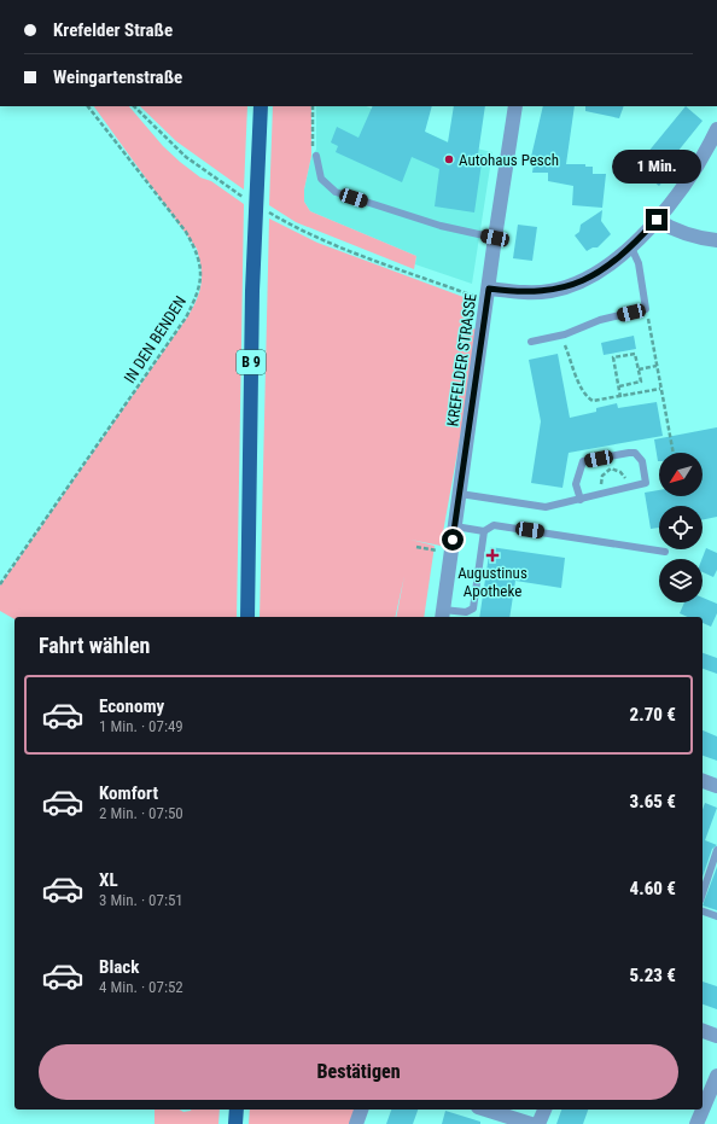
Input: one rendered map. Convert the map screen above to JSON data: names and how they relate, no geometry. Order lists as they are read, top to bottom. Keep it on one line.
{"streets":{"main road":["B 9"],"street":["KREFELDER STRASSE"],"path":["IN DEN BENDEN"]},"places":{"other":["Autohaus Pesch"],"health":["Augustinus Apotheke"]},"north":"bottom left","page":{"banner":["Krefelder Straße","Weingartenstraße"],"bubble":"1 Min.","heading":"Fahrt wählen","list":[{"name":"Economy","note":"1 Min. · 07:49","value":"2.70 €"},{"name":"Komfort","note":"2 Min. · 07:50","value":"3.65 €"},{"name":"XL","note":"3 Min. · 07:51","value":"4.60 €"},{"name":"Black","note":"4 Min. · 07:52","value":"5.23 €"}],"buttons":"Bestätigen"}}
